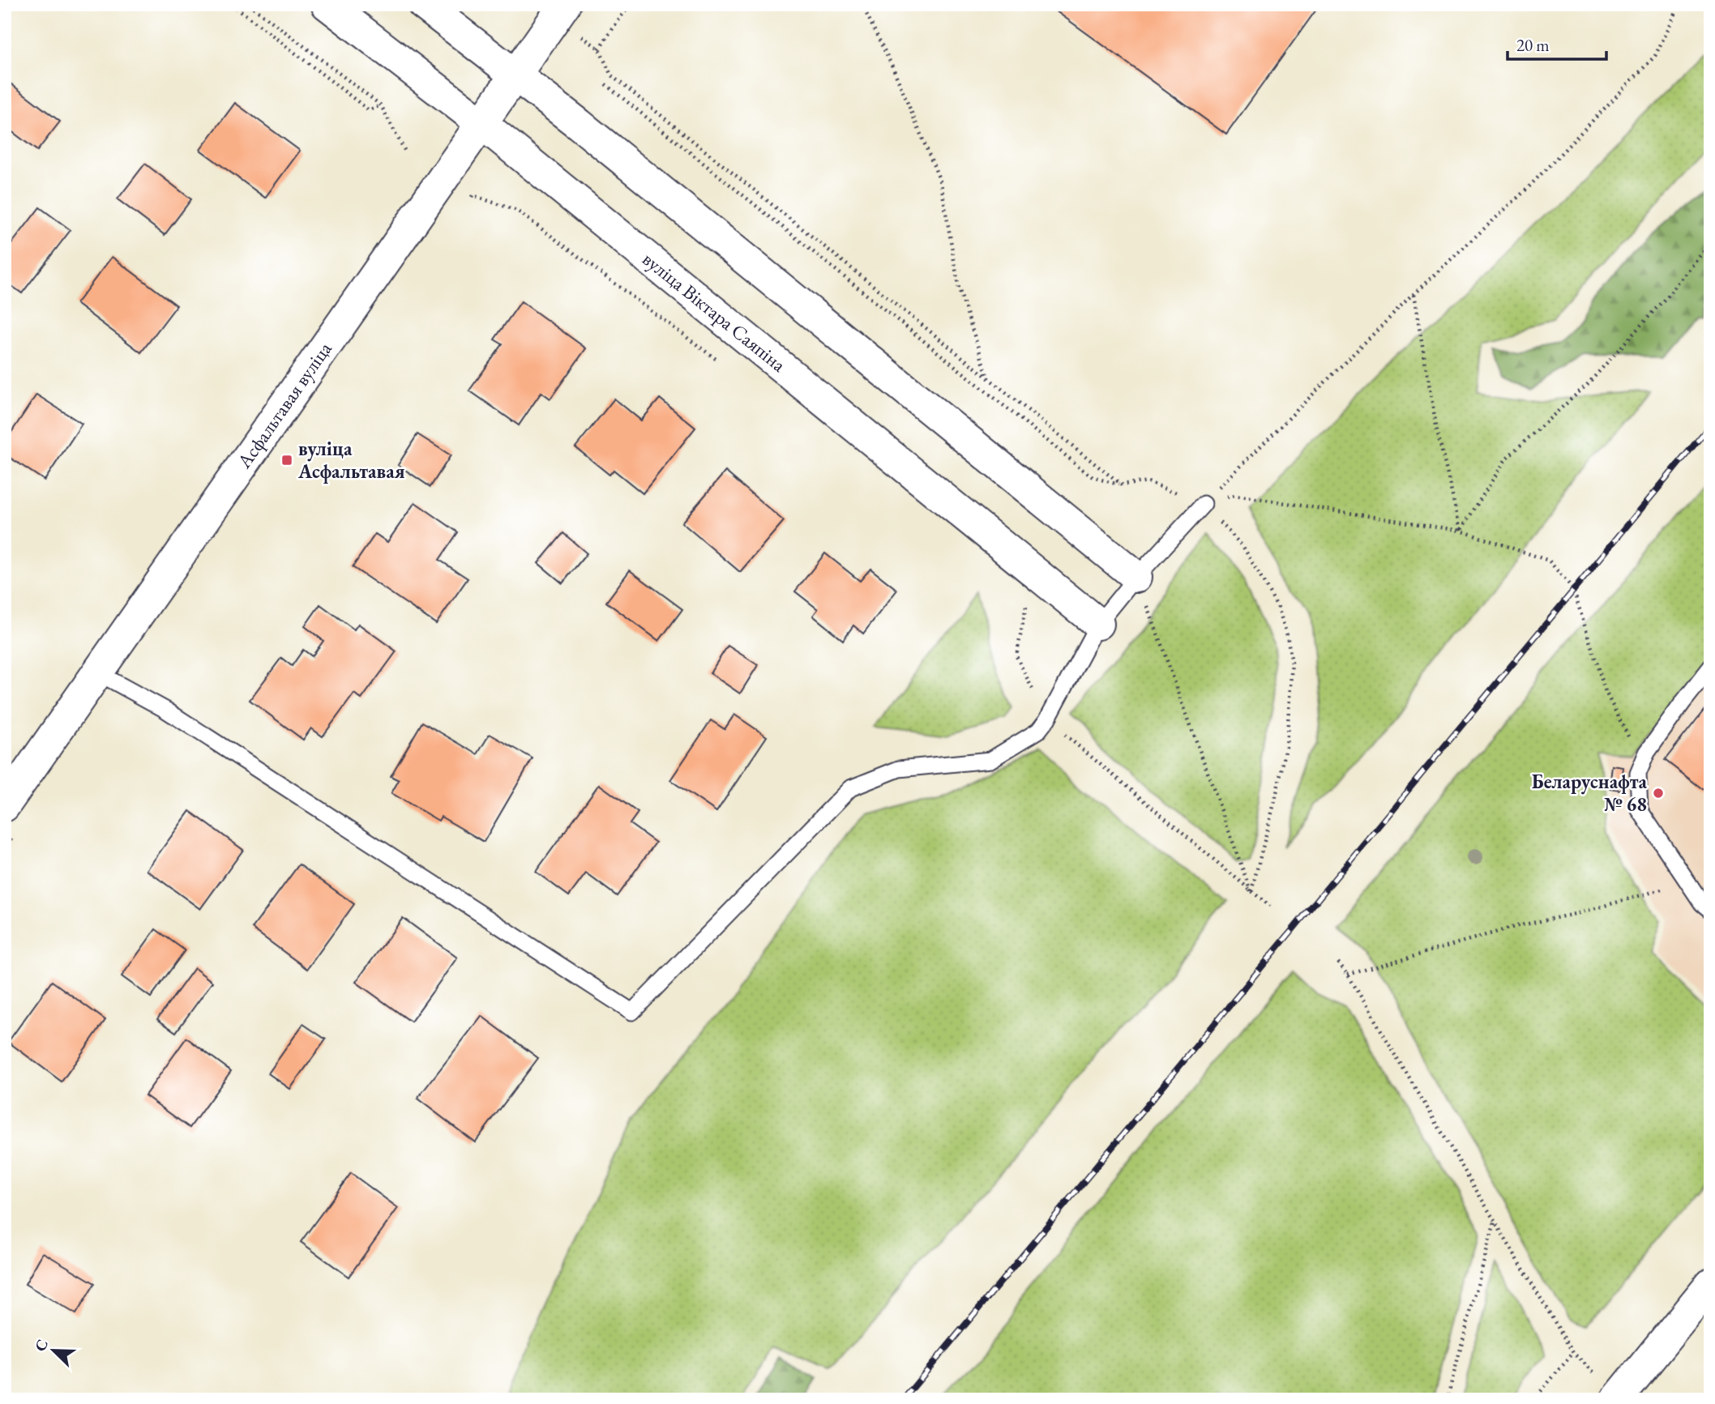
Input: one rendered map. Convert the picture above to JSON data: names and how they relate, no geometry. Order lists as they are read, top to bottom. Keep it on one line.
{"streets":{"street":["вуліца Віктара Саяпіна","Асфальтавая вуліца"]},"crossings":[["вуліца Віктара Саяпіна","Асфальтавая вуліца"]],"places":{"transit":["вуліца Асфальтавая"],"other":["Беларуснафта № 68"]},"scale_bar":"20 m","north":"top left"}
